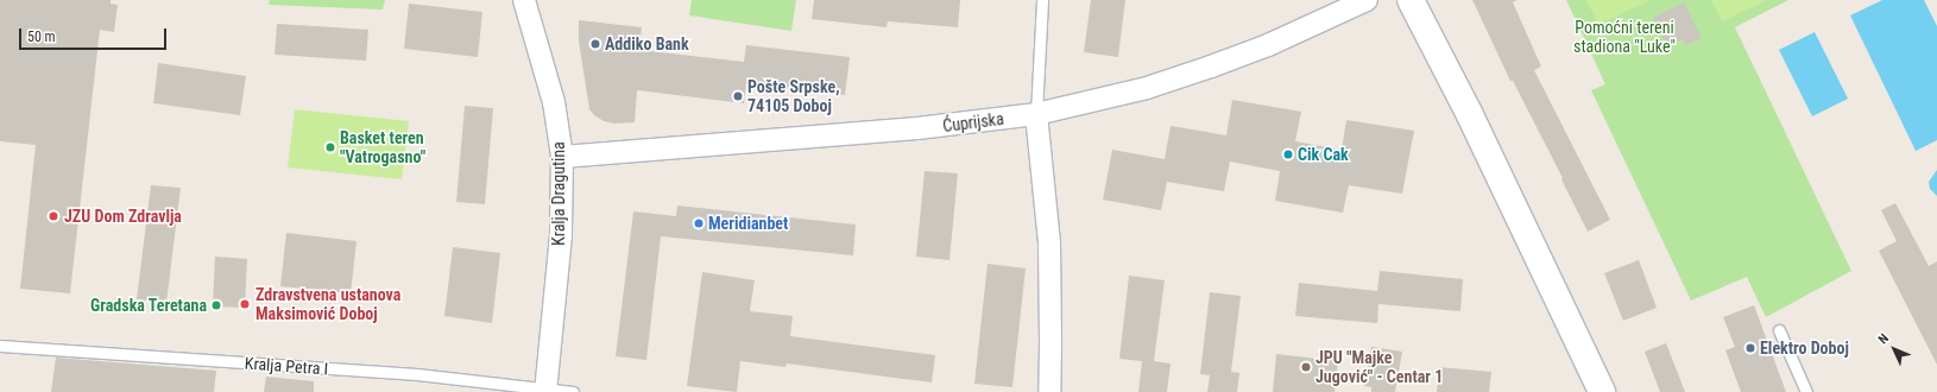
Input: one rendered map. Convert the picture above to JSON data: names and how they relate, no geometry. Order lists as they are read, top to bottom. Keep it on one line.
{"streets":{"street":["Ćuprijska","Kralja Dragutina"],"lane":["Kralja Petra I"]},"crossings":[["Ćuprijska","Kralja Dragutina"],["Kralja Dragutina","Kralja Petra I"]],"parks":["Pomoćni tereni stadiona \"Luke\""],"places":["Addiko Bank","Pošte Srpske, 74105 Doboj","Basket teren \"Vatrogasno\"","Cik Cak","JZU Dom Zdravlja","Meridianbet","Zdravstvena ustanova Maksimović Doboj","Gradska Teretana","Elektro Doboj","JPU \"Majke Jugović\" - Centar 1"],"scale_bar":"50 m","north":"top left"}
